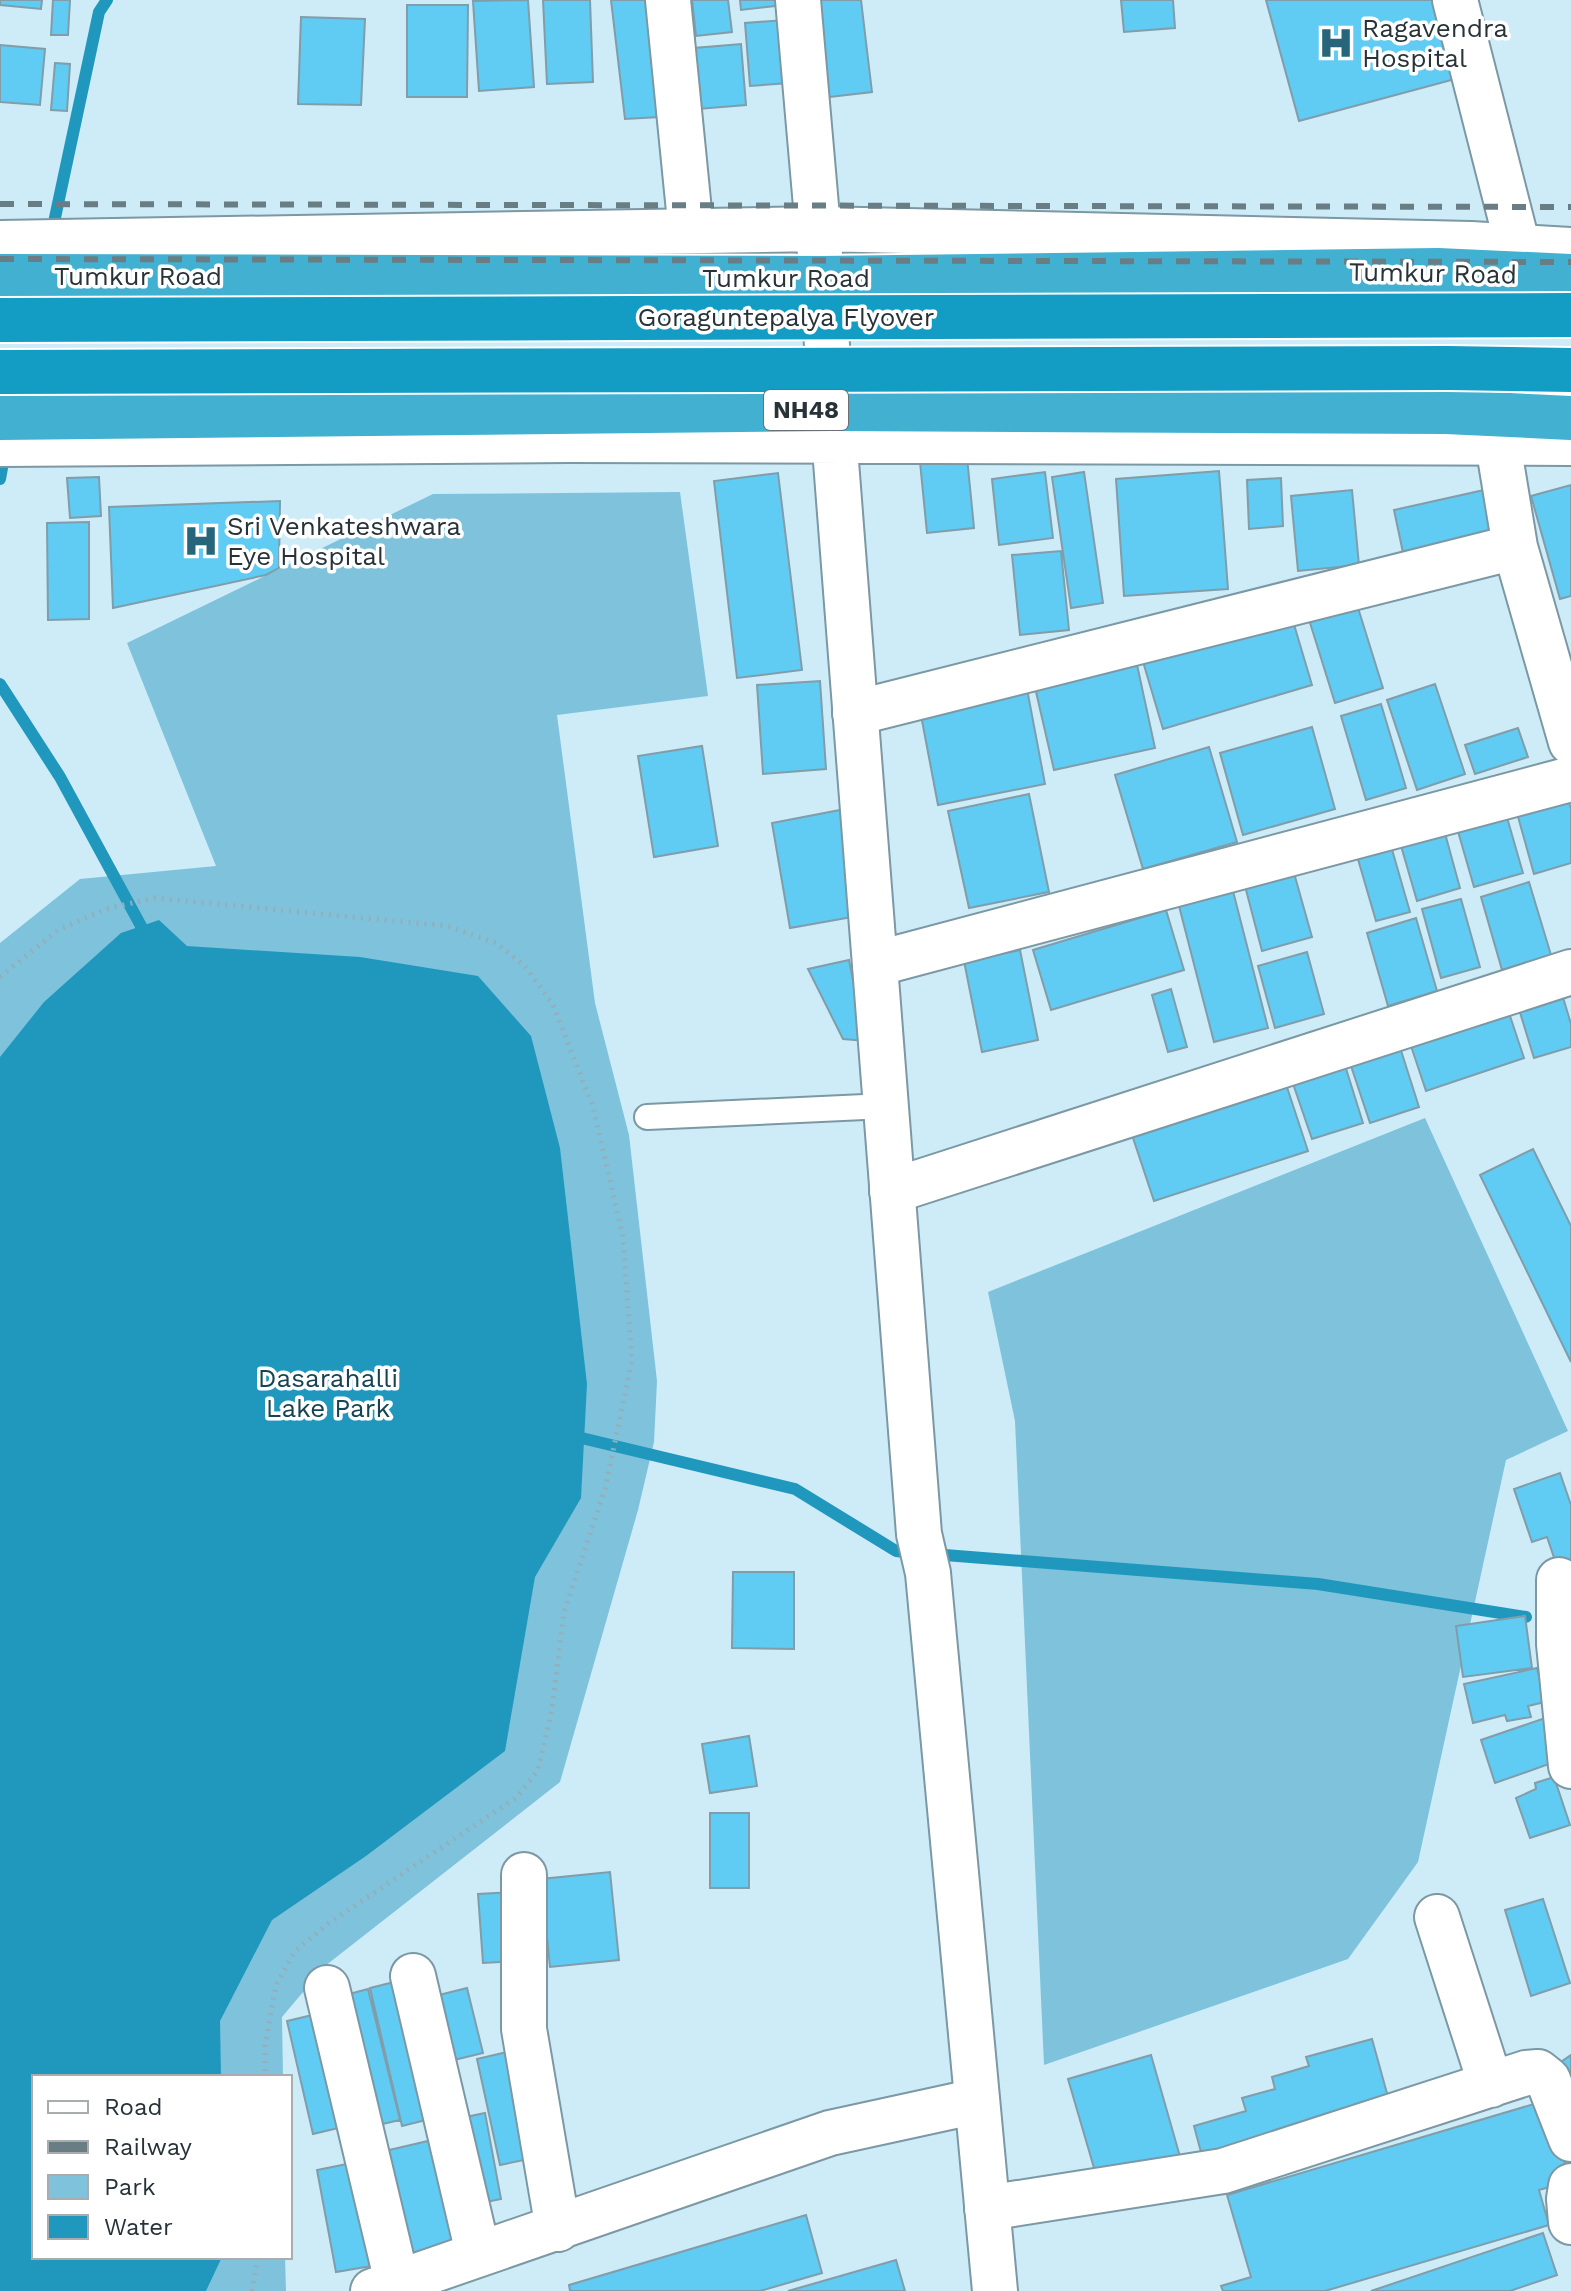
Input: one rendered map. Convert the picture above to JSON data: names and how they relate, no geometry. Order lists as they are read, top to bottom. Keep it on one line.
{"streets":{"highway":["Tumkur Road","Goraguntepalya Flyover","NH48"]},"parks":["Dasarahalli Lake Park"],"places":{"hospital":["Ragavendra Hospital","Sri Venkateshwara Eye Hospital"]},"legend":["Road","Railway","Park","Water"]}
